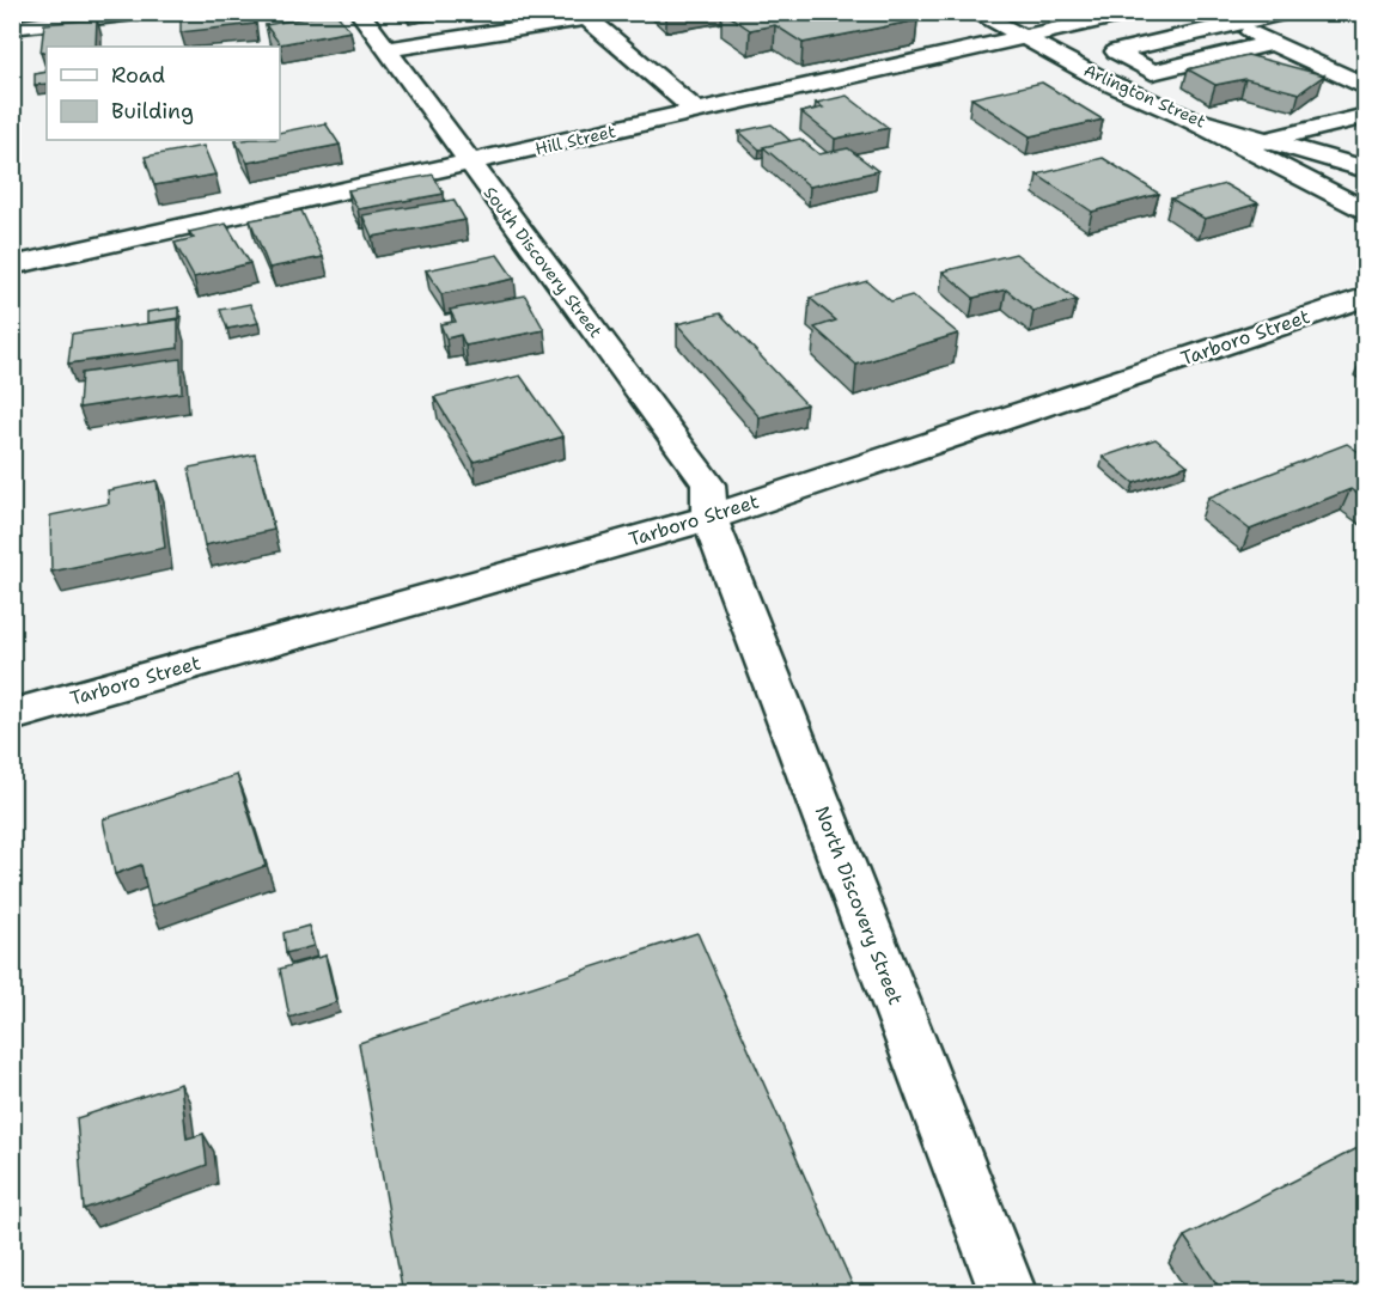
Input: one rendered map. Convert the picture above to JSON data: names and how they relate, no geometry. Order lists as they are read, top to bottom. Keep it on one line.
{"streets":{"street":["Arlington Street","Hill Street","South Discovery Street","Tarboro Street","North Discovery Street"]},"crossings":[["Arlington Street","Hill Street"],["Hill Street","South Discovery Street"],["South Discovery Street","Tarboro Street"],["South Discovery Street","North Discovery Street"],["Tarboro Street","North Discovery Street"]],"legend":["Road","Building"]}
